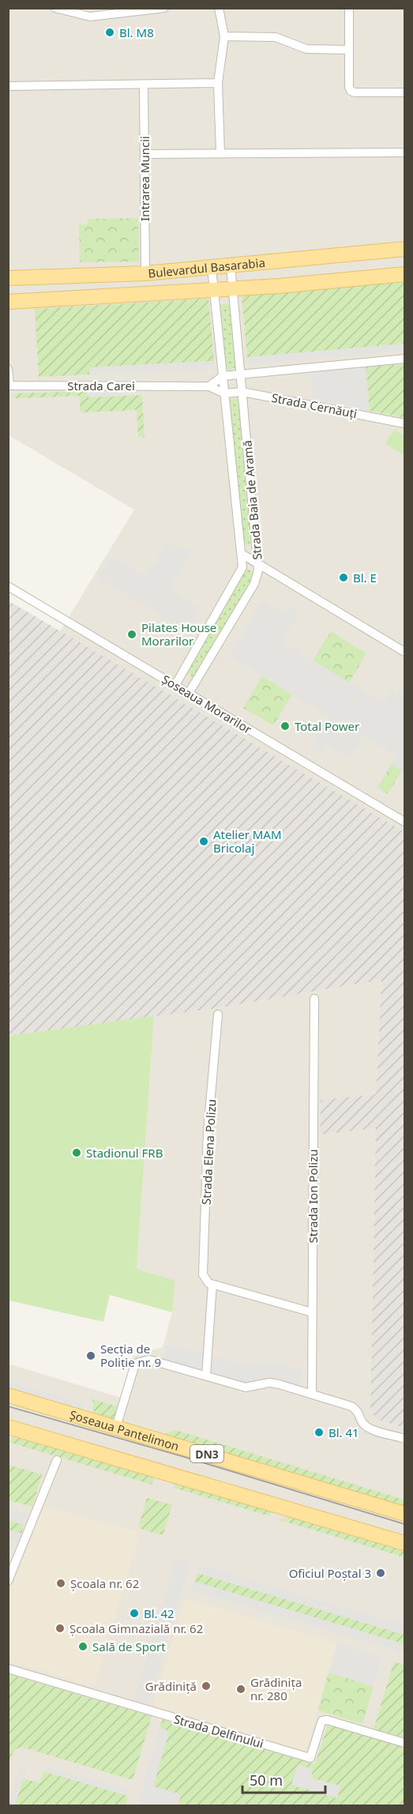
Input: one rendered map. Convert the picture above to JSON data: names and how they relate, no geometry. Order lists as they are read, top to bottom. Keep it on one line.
{"streets":{"main road":["Bulevardul Basarabia","Șoseaua Pantelimon","DN3"],"street":["Intrarea Muncii","Strada Carei","Strada Cernăuți","Strada Baia de Aramă","Șoseaua Morarilor","Strada Elena Polizu","Strada Ion Polizu","Strada Delfinului"]},"crossings":[["Intrarea Muncii","Bulevardul Basarabia"],["Bulevardul Basarabia","Strada Baia de Aramă"],["Strada Carei","Strada Cernăuți"],["Strada Carei","Strada Baia de Aramă"],["Strada Cernăuți","Strada Baia de Aramă"],["Strada Baia de Aramă","Șoseaua Morarilor"]],"places":["Bl. M8","Bl. E","Pilates House Morarilor","Total Power","Atelier MAM Bricolaj","Stadionul FRB","Secția de Poliție nr. 9","Bl. 41","Oficiul Poștal 3","Școala nr. 62","Bl. 42","Școala Gimnazială nr. 62","Sală de Sport","Grădiniță","Grădinița nr. 280"],"scale_bar":"50 m"}
